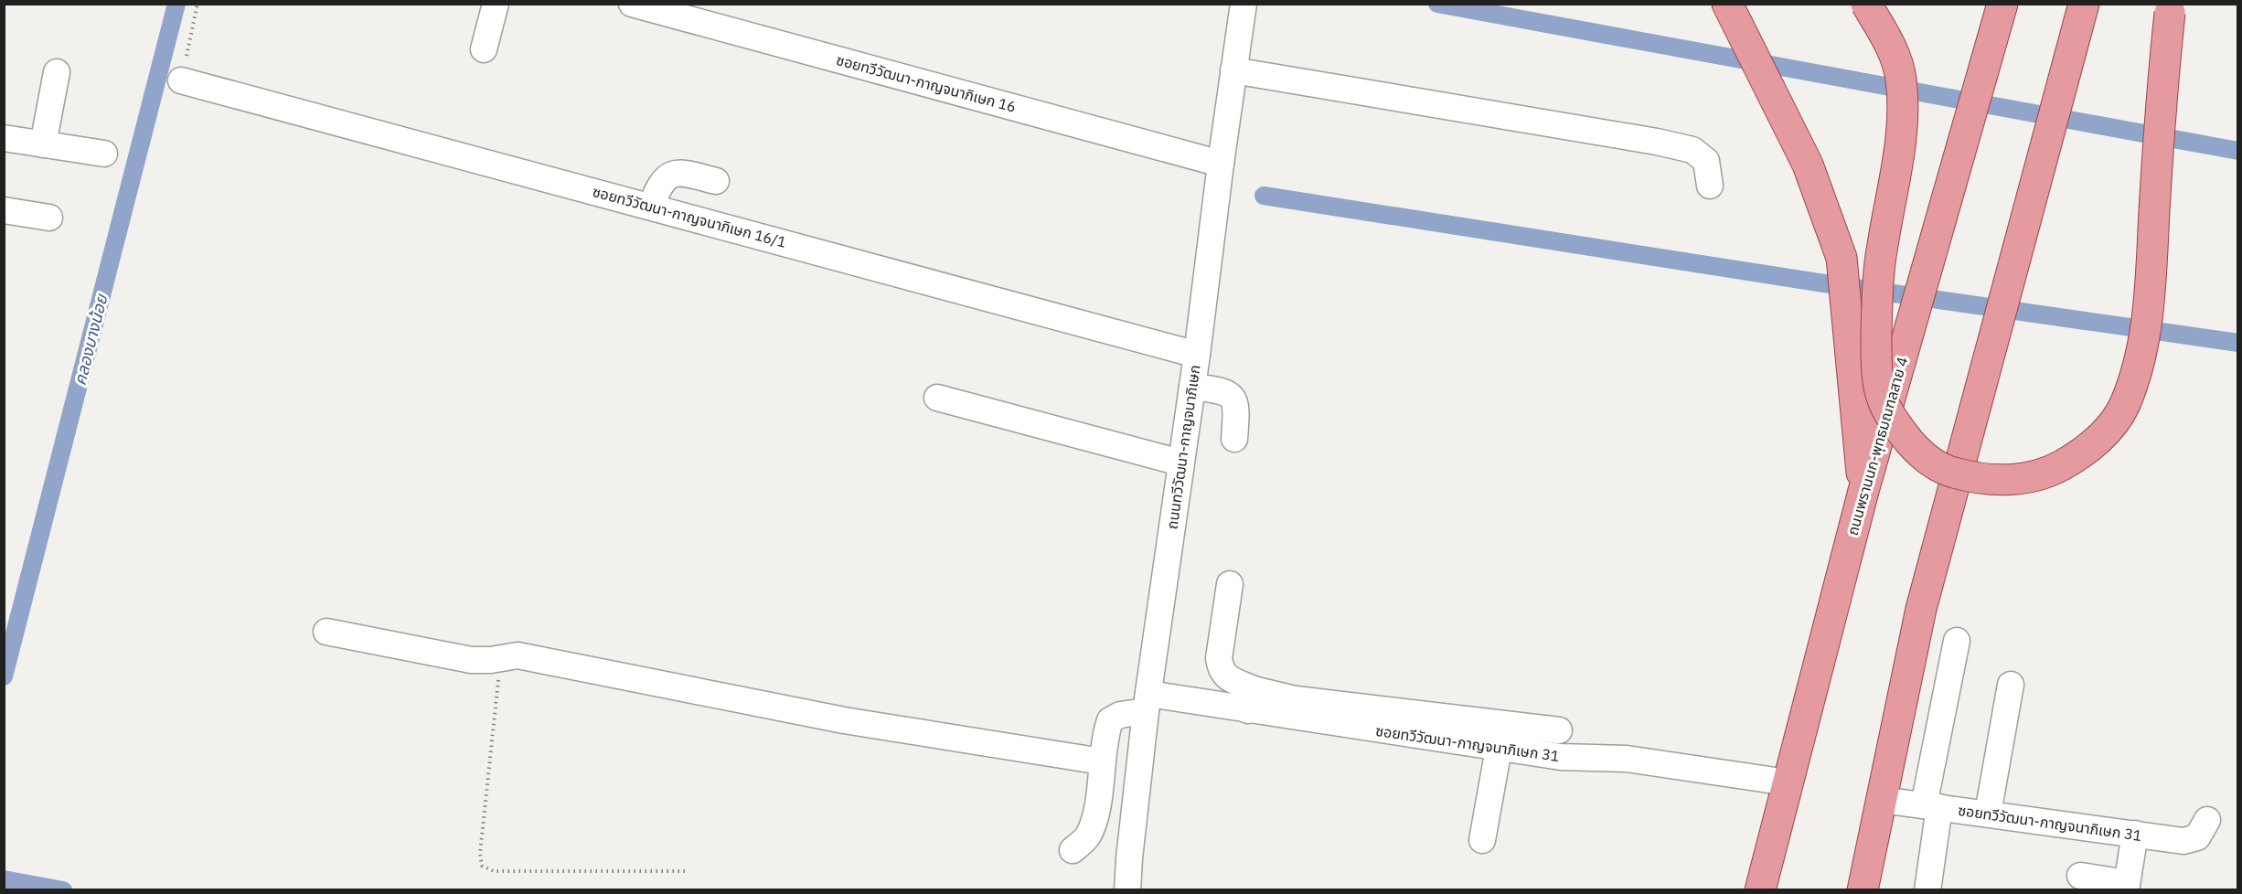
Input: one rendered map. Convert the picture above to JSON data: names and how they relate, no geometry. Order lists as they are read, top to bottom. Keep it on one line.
{"streets":{"main road":["ถนนพรานนก-พุทธมณฑลสาย 4"],"street":["ซอยทวีวัฒนา-กาญจนาภิเษก 16","ซอยทวีวัฒนา-กาญจนาภิเษก 16/1","ถนนทวีวัฒนา-กาญจนาภิเษก","ซอยทวีวัฒนา-กาญจนาภิเษก 31"]},"crossings":[["ซอยทวีวัฒนา-กาญจนาภิเษก 16","ถนนทวีวัฒนา-กาญจนาภิเษก"],["ซอยทวีวัฒนา-กาญจนาภิเษก 16/1","ถนนทวีวัฒนา-กาญจนาภิเษก"],["ถนนพรานนก-พุทธมณฑลสาย 4","ซอยทวีวัฒนา-กาญจนาภิเษก 31"],["ถนนทวีวัฒนา-กาญจนาภิเษก","ซอยทวีวัฒนา-กาญจนาภิเษก 31"]],"water":["คลองบางน้อย"]}
